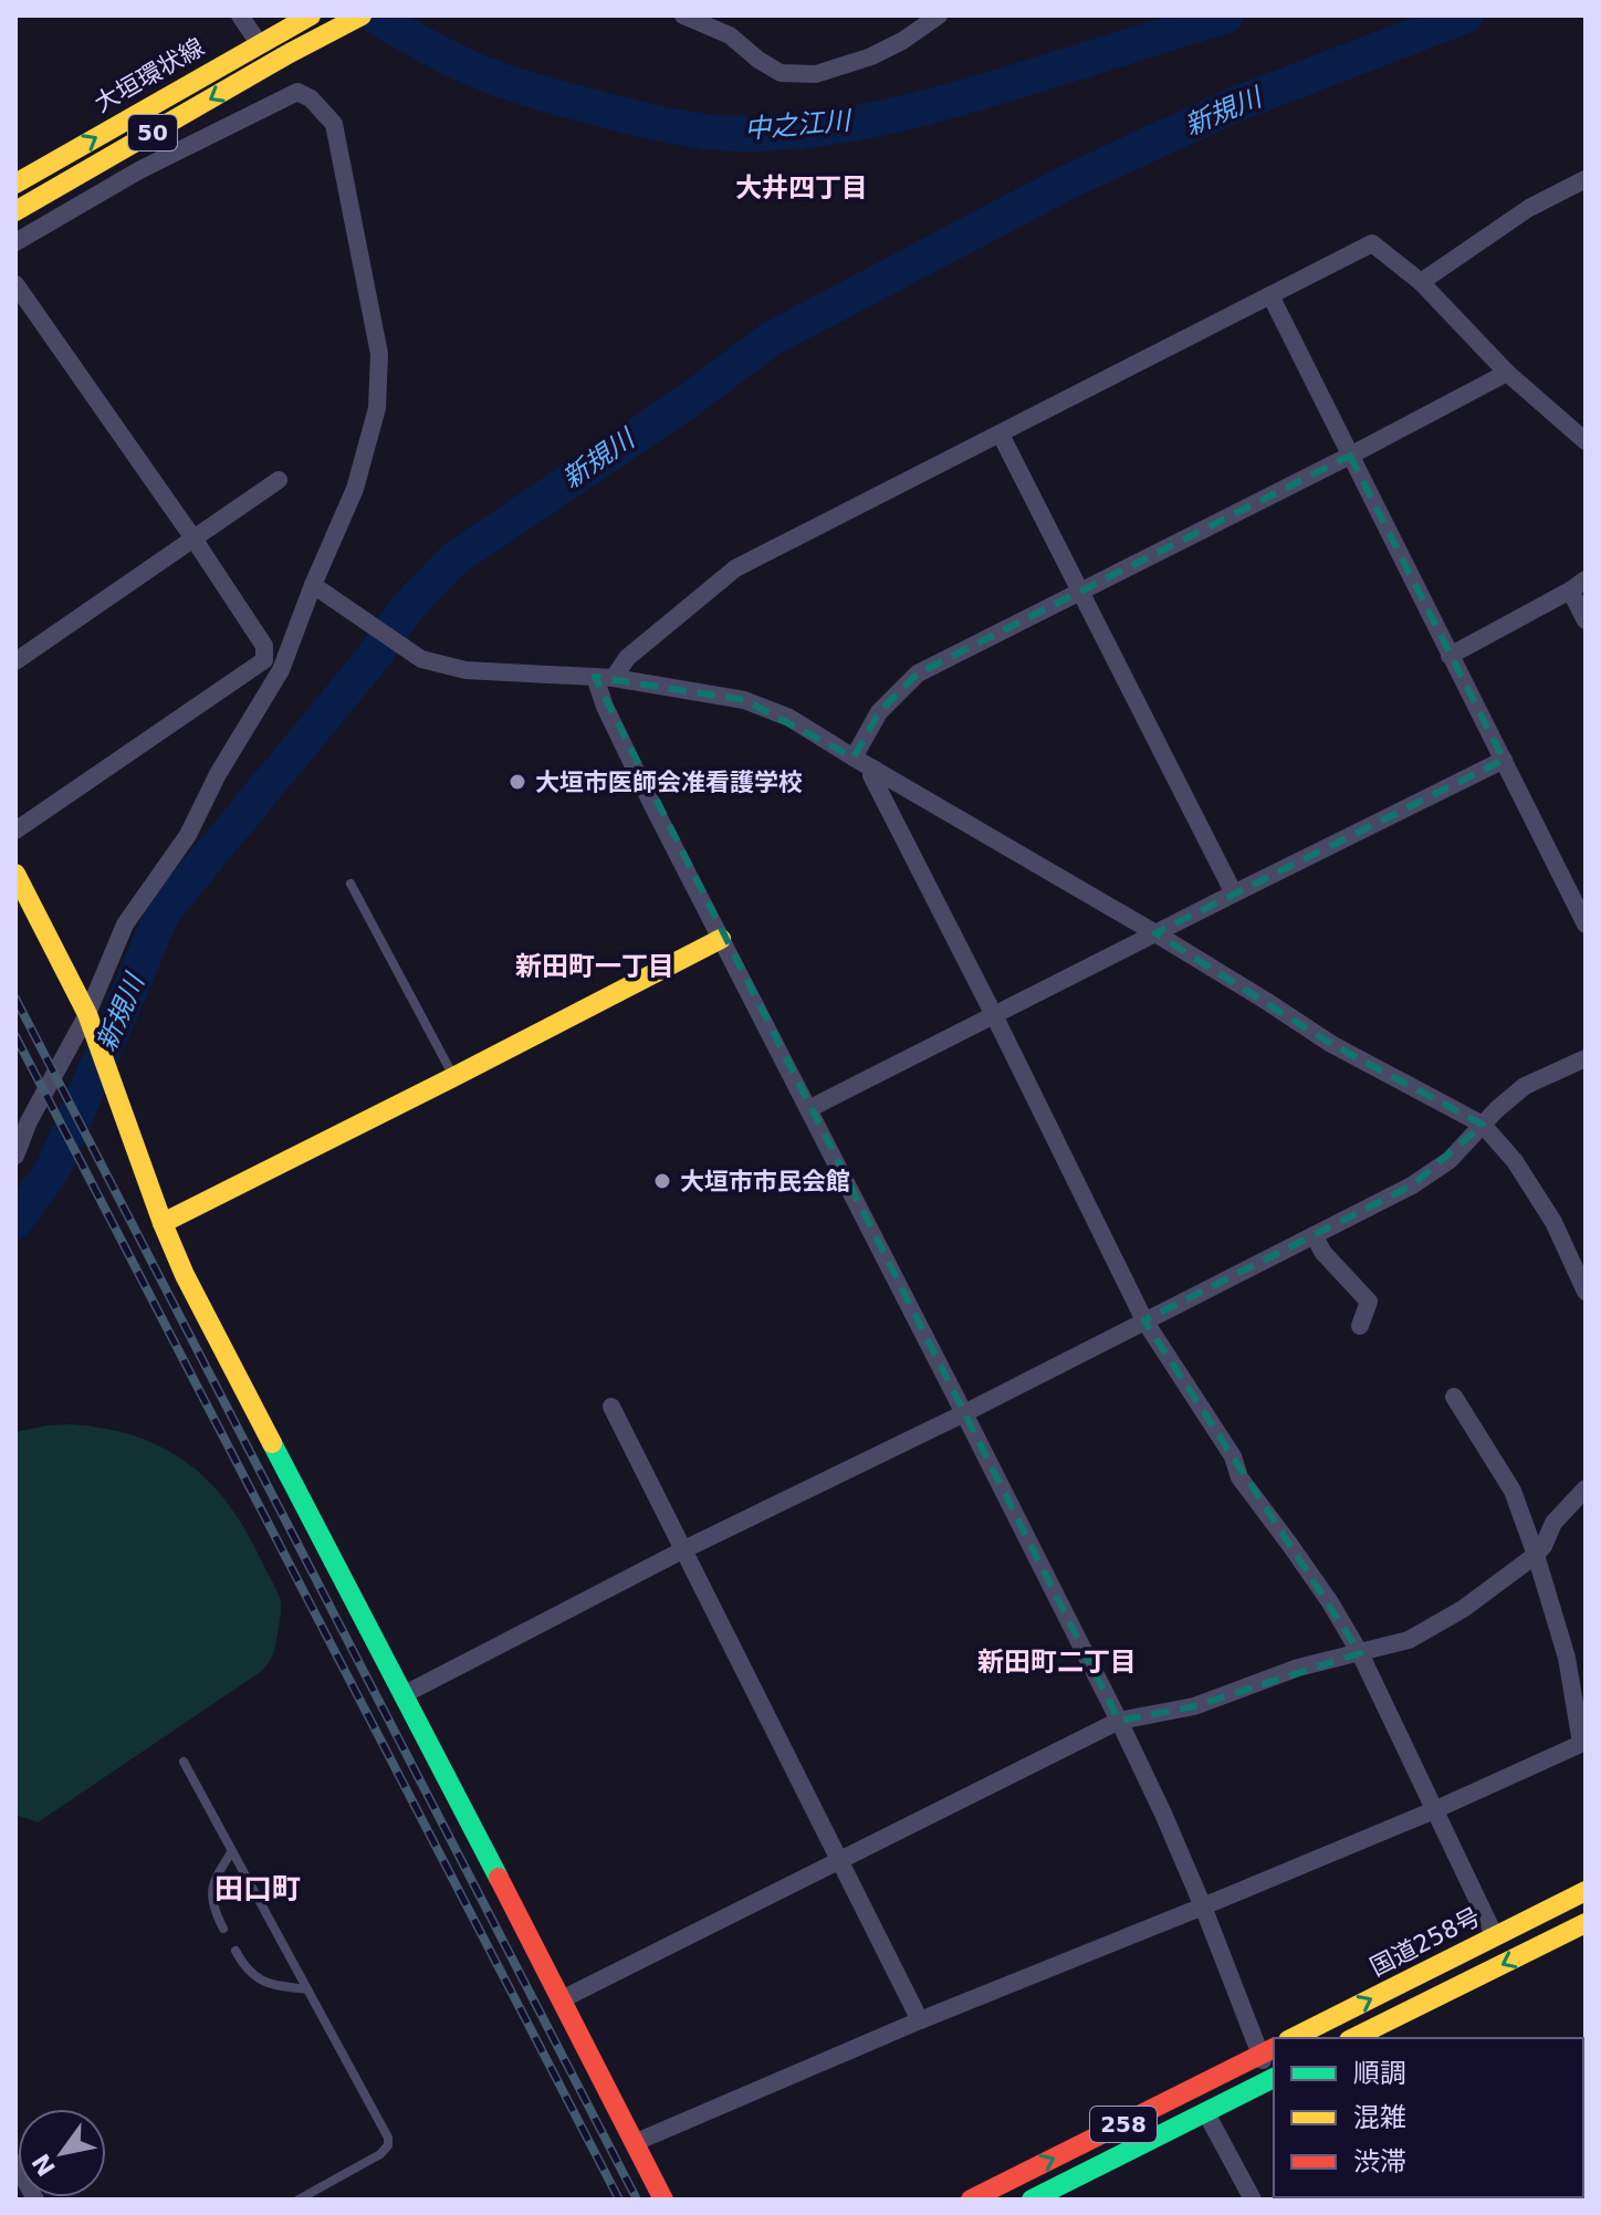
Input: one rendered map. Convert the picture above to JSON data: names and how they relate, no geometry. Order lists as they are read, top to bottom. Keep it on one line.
{"streets":{"main road":["大垣環状線","50","国道258号","258"]},"districts":["大井四丁目","新田町一丁目","新田町二丁目","田口町"],"water":["新規川","中之江川"],"places":["大垣市医師会准看護学校","大垣市市民会館"],"legend":["順調","混雑","渋滞"],"north":"bottom left"}
